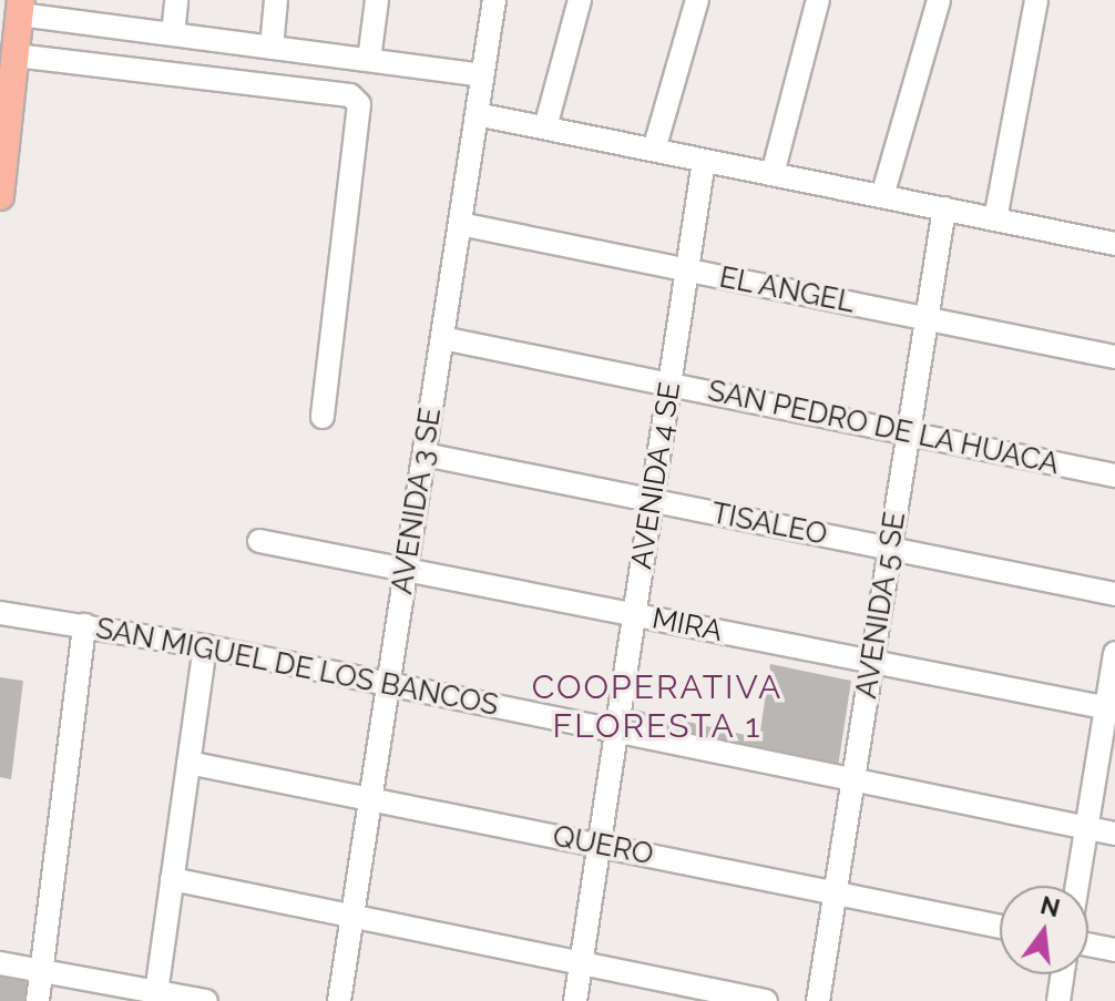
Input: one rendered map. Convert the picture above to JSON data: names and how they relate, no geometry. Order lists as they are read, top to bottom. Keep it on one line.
{"streets":{"street":["EL ANGEL","SAN PEDRO DE LA HUACA","AVENIDA 4 SE","AVENIDA 3 SE","TISALEO","AVENIDA 5 SE","MIRA","SAN MIGUEL DE LOS BANCOS","QUERO"]},"crossings":[["EL ANGEL","AVENIDA 4 SE"],["EL ANGEL","AVENIDA 3 SE"],["EL ANGEL","AVENIDA 5 SE"],["SAN PEDRO DE LA HUACA","AVENIDA 4 SE"],["SAN PEDRO DE LA HUACA","AVENIDA 3 SE"],["SAN PEDRO DE LA HUACA","AVENIDA 5 SE"],["AVENIDA 4 SE","TISALEO"],["AVENIDA 4 SE","MIRA"],["AVENIDA 4 SE","SAN MIGUEL DE LOS BANCOS"],["AVENIDA 4 SE","QUERO"],["AVENIDA 3 SE","TISALEO"],["AVENIDA 3 SE","MIRA"],["AVENIDA 3 SE","SAN MIGUEL DE LOS BANCOS"],["AVENIDA 3 SE","QUERO"],["TISALEO","AVENIDA 5 SE"],["AVENIDA 5 SE","MIRA"],["AVENIDA 5 SE","SAN MIGUEL DE LOS BANCOS"],["AVENIDA 5 SE","QUERO"]],"districts":["COOPERATIVA FLORESTA 1"],"north":"top"}
